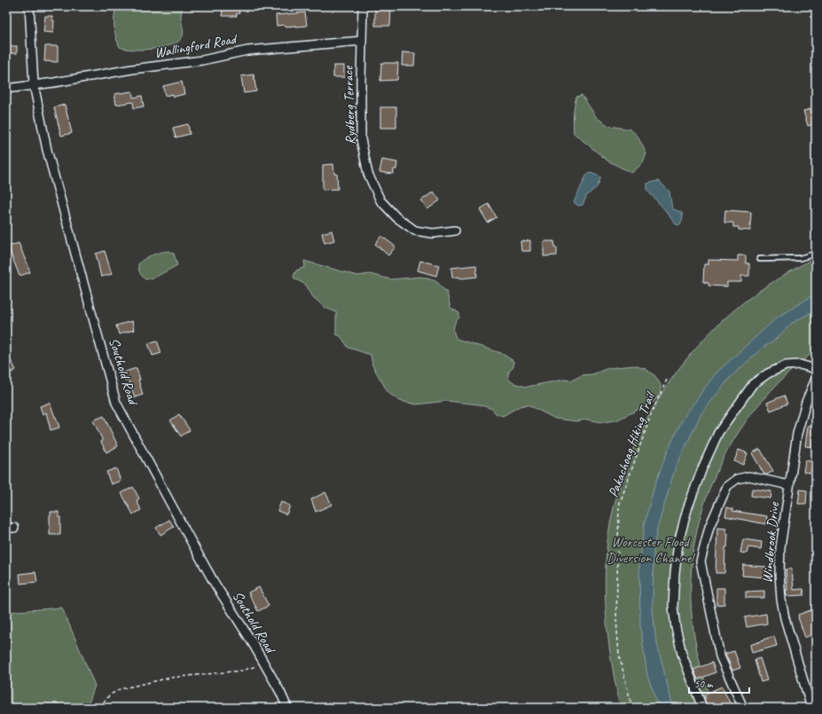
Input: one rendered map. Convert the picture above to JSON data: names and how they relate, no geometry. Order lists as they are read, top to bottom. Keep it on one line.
{"streets":{"street":["Wallingford Road","Rydberg Terrace","Southold Road","Windbrook Drive"],"path":["Pakachoag Hiking Trail"]},"crossings":[["Wallingford Road","Rydberg Terrace"],["Wallingford Road","Southold Road"]],"parks":["Worcester Flood Diversion Channel"],"scale_bar":"50 m"}
